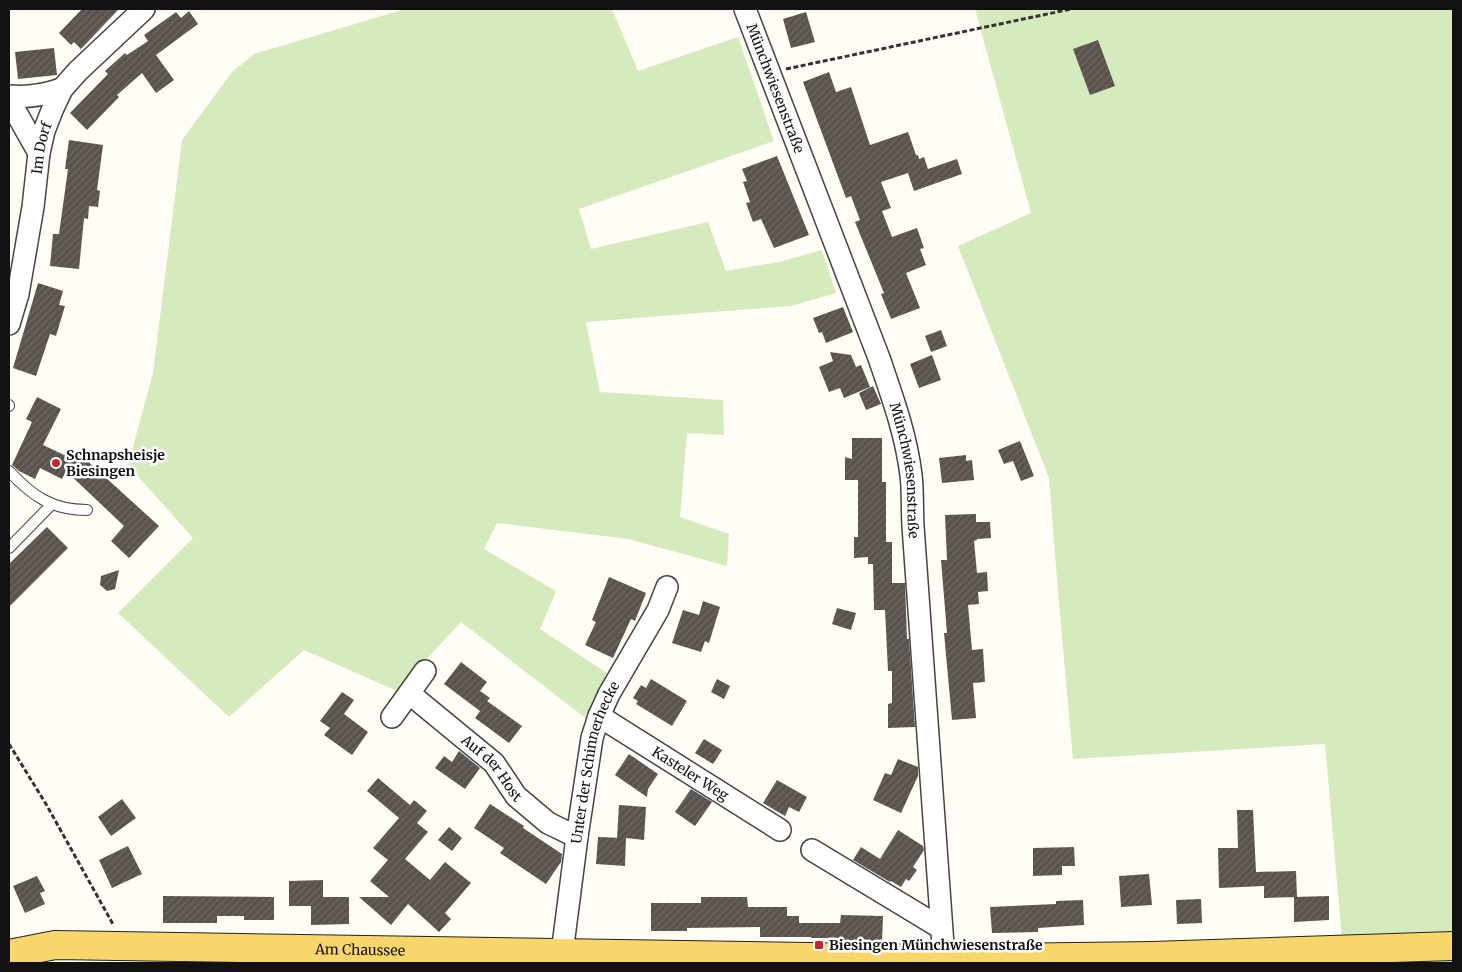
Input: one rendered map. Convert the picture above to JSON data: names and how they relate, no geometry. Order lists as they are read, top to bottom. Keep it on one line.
{"streets":{"main road":["Am Chaussee"],"street":["Münchwiesenstraße","Im Dorf","Unter der Schinnerhecke","Auf der Host","Kasteler Weg"]},"crossings":[["Münchwiesenstraße","Am Chaussee"],["Unter der Schinnerhecke","Auf der Host"],["Unter der Schinnerhecke","Kasteler Weg"],["Unter der Schinnerhecke","Am Chaussee"]],"places":{"other":["Schnapsheisje Biesingen"],"transit":["Biesingen Münchwiesenstraße"]}}
